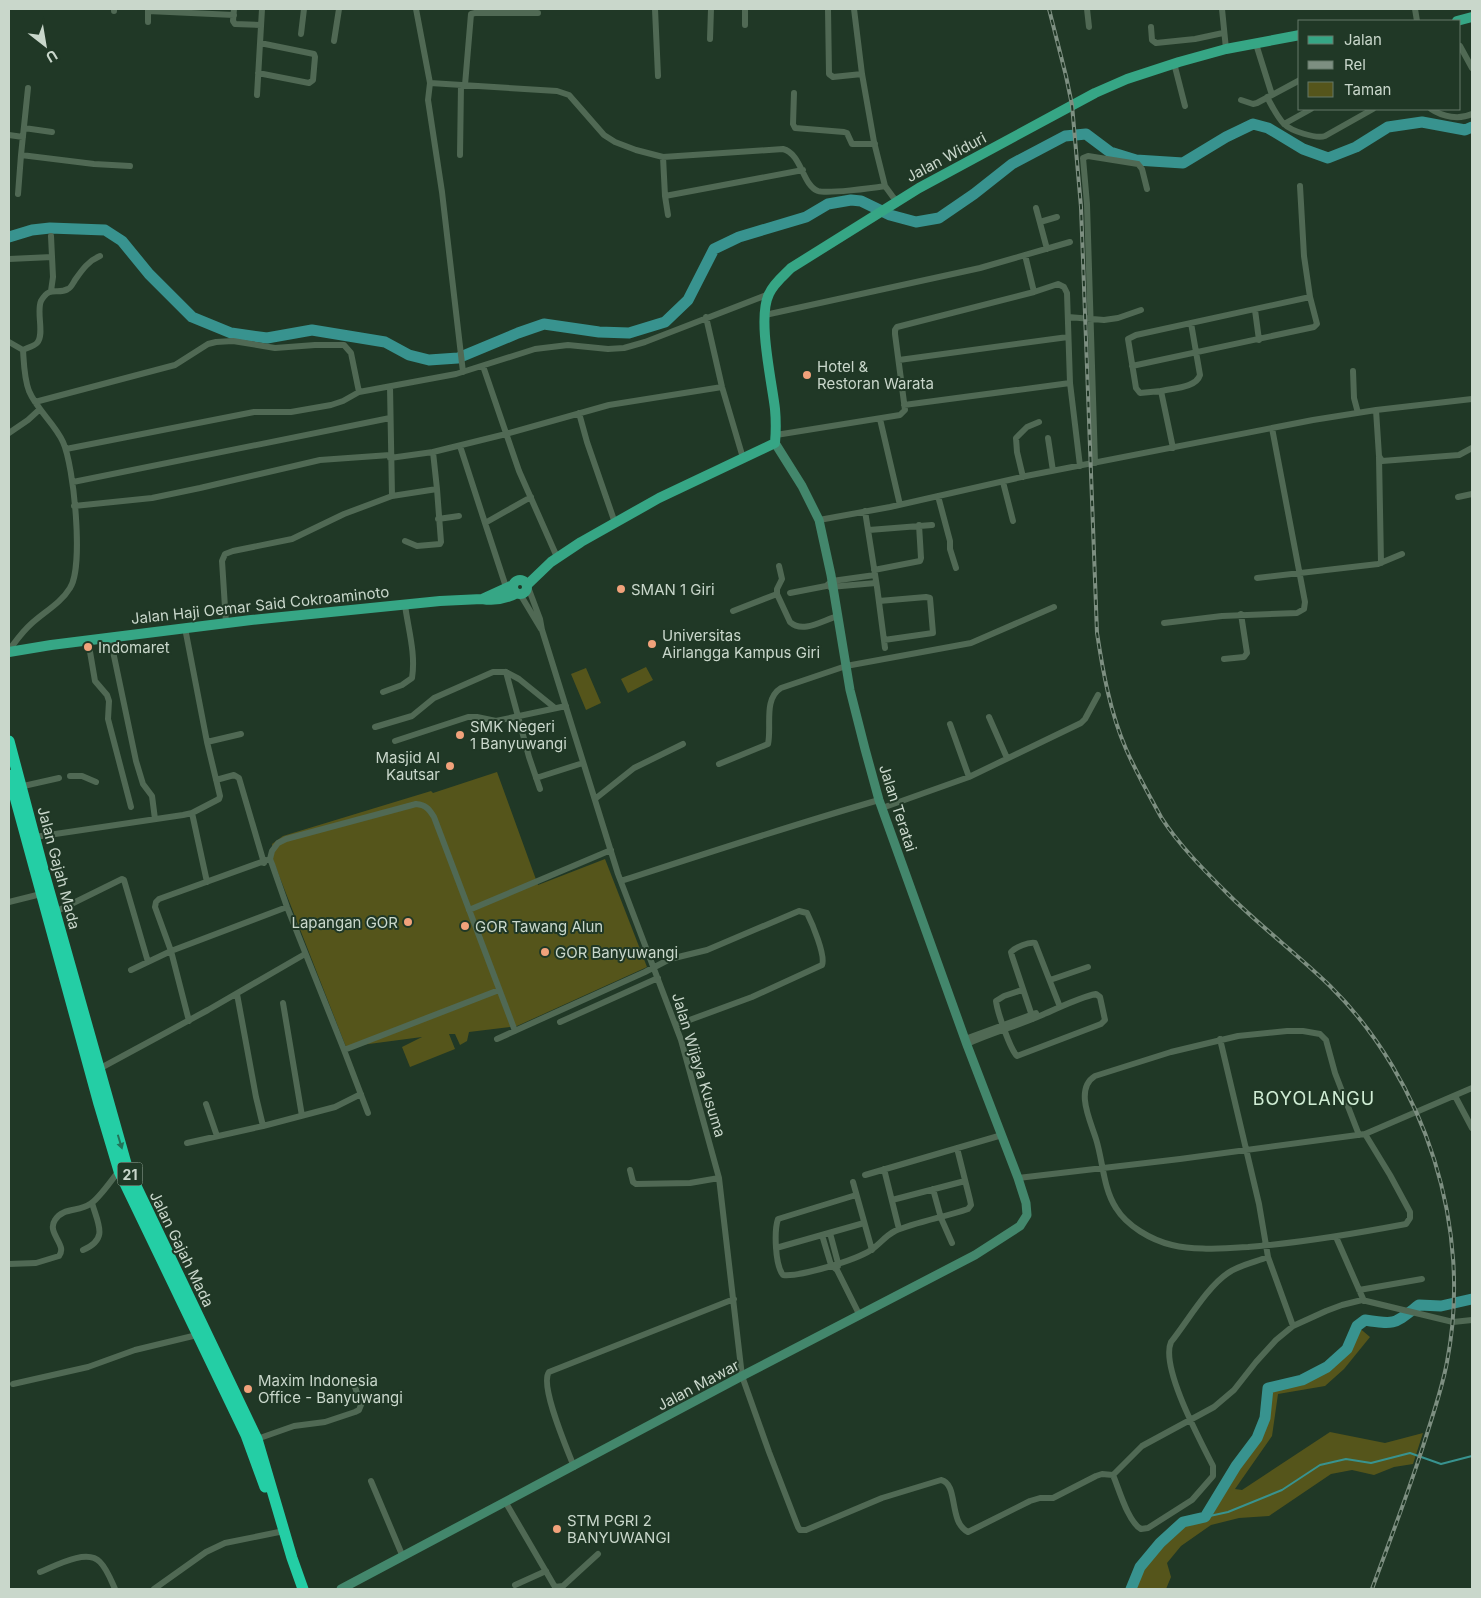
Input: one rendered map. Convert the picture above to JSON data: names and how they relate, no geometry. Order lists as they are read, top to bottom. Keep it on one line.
{"streets":{"highway":["Jalan Gajah Mada","21"],"main road":["Jalan Widuri","Jalan Haji Oemar Said Cokroaminoto"],"street":["Jalan Teratai","Jalan Wijaya Kusuma","Jalan Mawar"]},"crossings":[["Jalan Haji Oemar Said Cokroaminoto","Jalan Teratai"],["Jalan Teratai","Jalan Mawar"],["Jalan Gajah Mada","21"],["Jalan Wijaya Kusuma","Jalan Mawar"]],"districts":["BOYOLANGU"],"places":["Hotel & Restoran Warata","SMAN 1 Giri","Universitas Airlangga Kampus Giri","Indomaret","SMK Negeri 1 Banyuwangi","Masjid Al Kautsar","Lapangan GOR","GOR Tawang Alun","GOR Banyuwangi","Maxim Indonesia Office - Banyuwangi","STM PGRI 2 BANYUWANGI"],"legend":["Jalan","Rel","Taman"],"north":"bottom right"}
